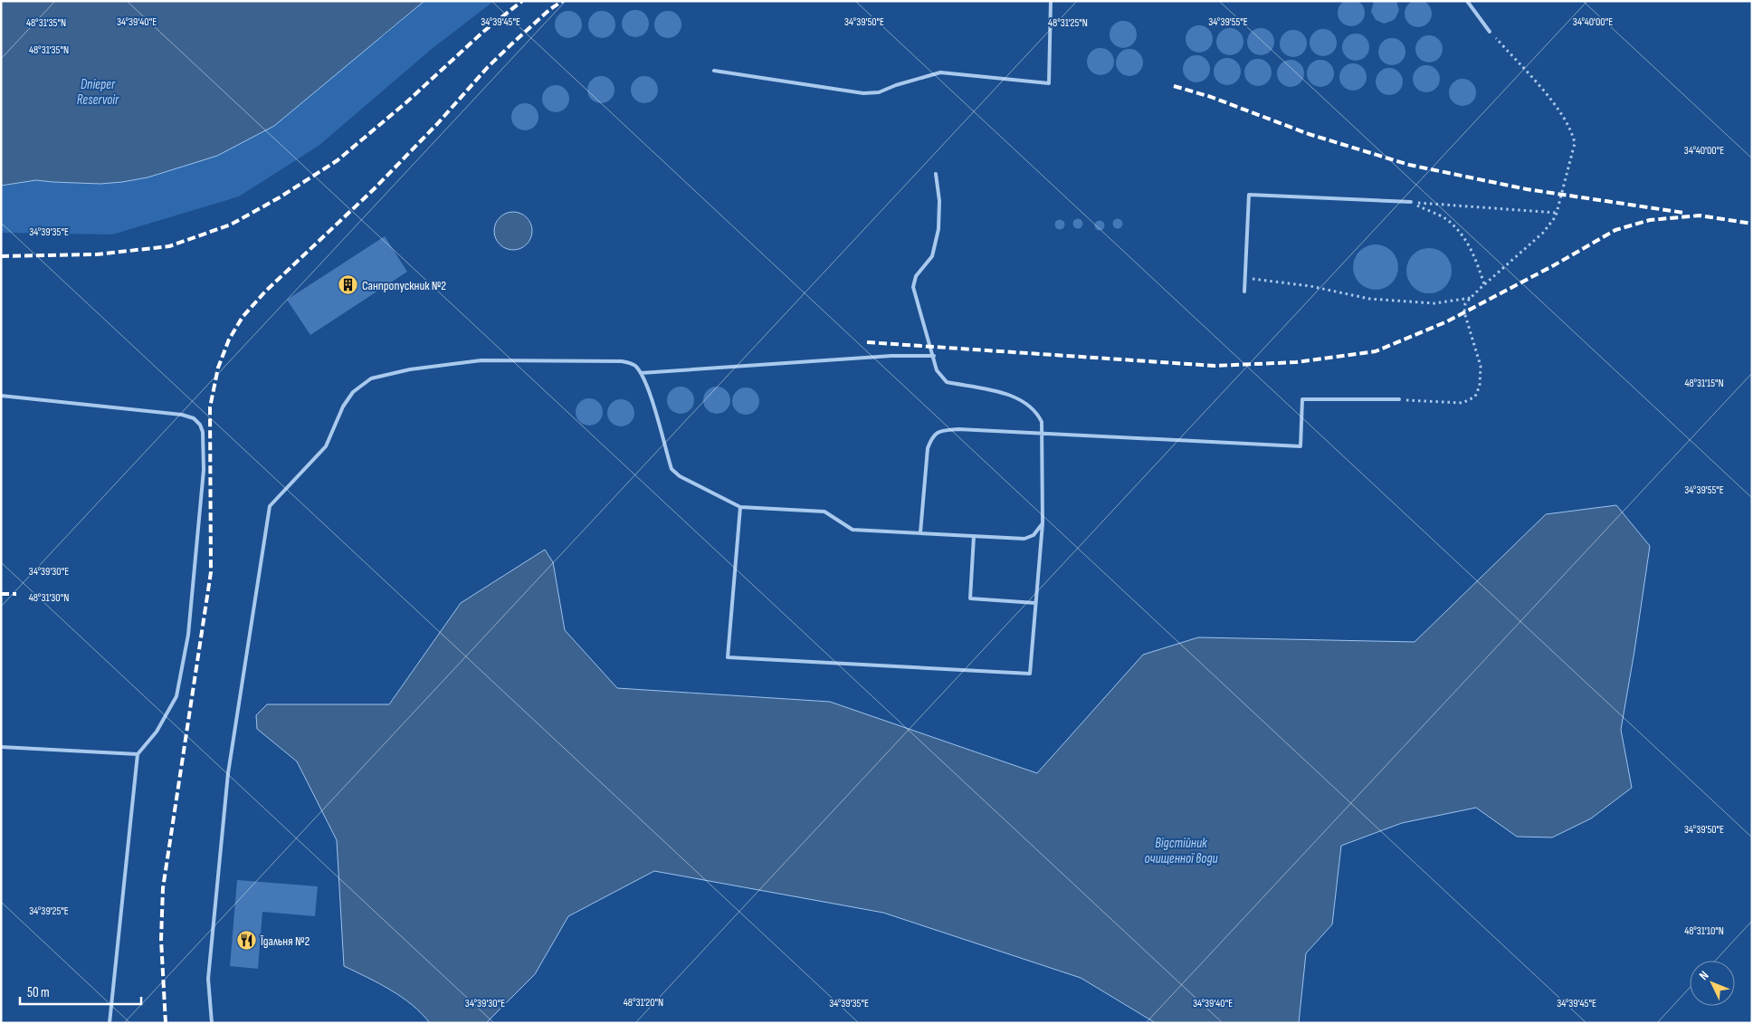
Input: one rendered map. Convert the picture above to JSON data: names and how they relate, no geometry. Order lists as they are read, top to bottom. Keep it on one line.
{"water":["Dnieper Reservoir","Відстійник очищенної води"],"places":{"building":["Санпропускник №2"],"restaurant":["Їдальня №2"]},"scale_bar":"50 m","north":"top left","coordinates":["34°39'40\"E","34°39'45\"E","34°39'50\"E","34°39'55\"E","34°40'00\"E","48°31'35\"N","48°31'25\"N","34°39'35\"E","48°31'15\"N","34°39'30\"E","48°31'30\"N","34°39'25\"E","48°31'10\"N","48°31'20\"N"]}
